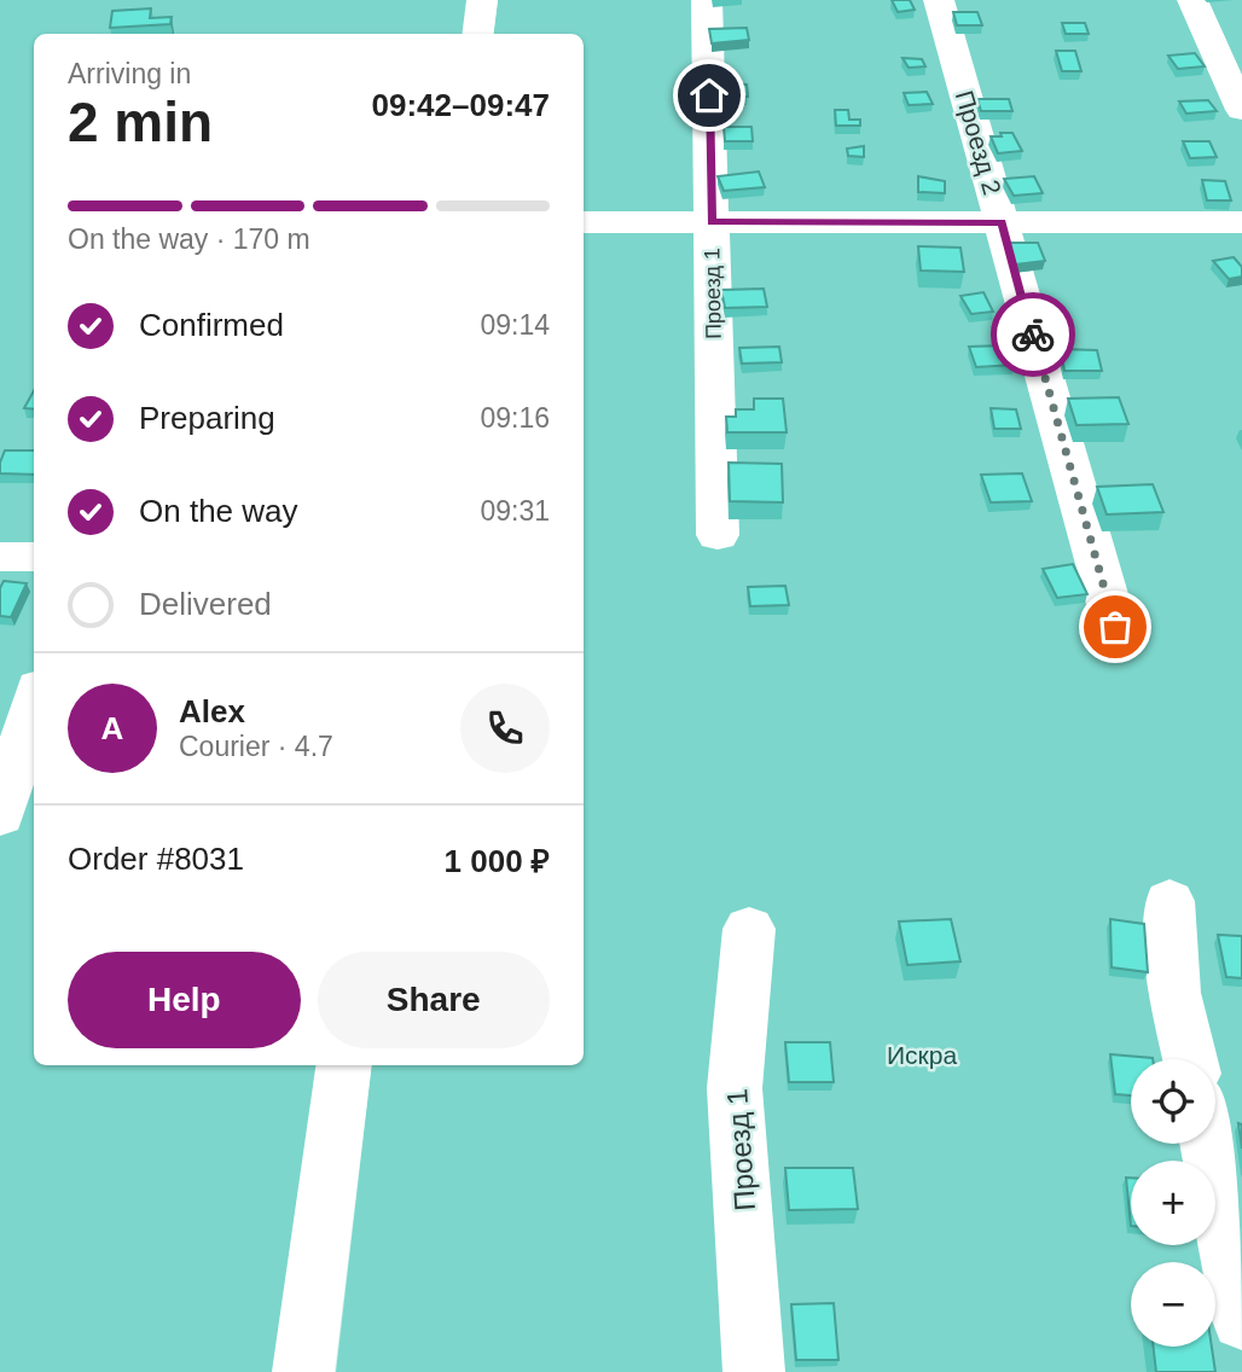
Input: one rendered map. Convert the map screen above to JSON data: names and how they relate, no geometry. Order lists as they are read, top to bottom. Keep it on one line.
{"streets":{"street":["Проезд 2","Проезд 1"]},"parks":["Искра"],"page":{"heading":["2 min","Arriving in","09:42–09:47"],"panel":["Alex","Courier · 4.7","Order #8031","1 000 ₽"],"bar":"On the way · 170 m","list":[["Confirmed","09:14"],["Preparing","09:16"],["On the way","09:31"],"Delivered"],"round":"A","buttons":["Help","Share"],"map_buttons":["+","−"]}}
